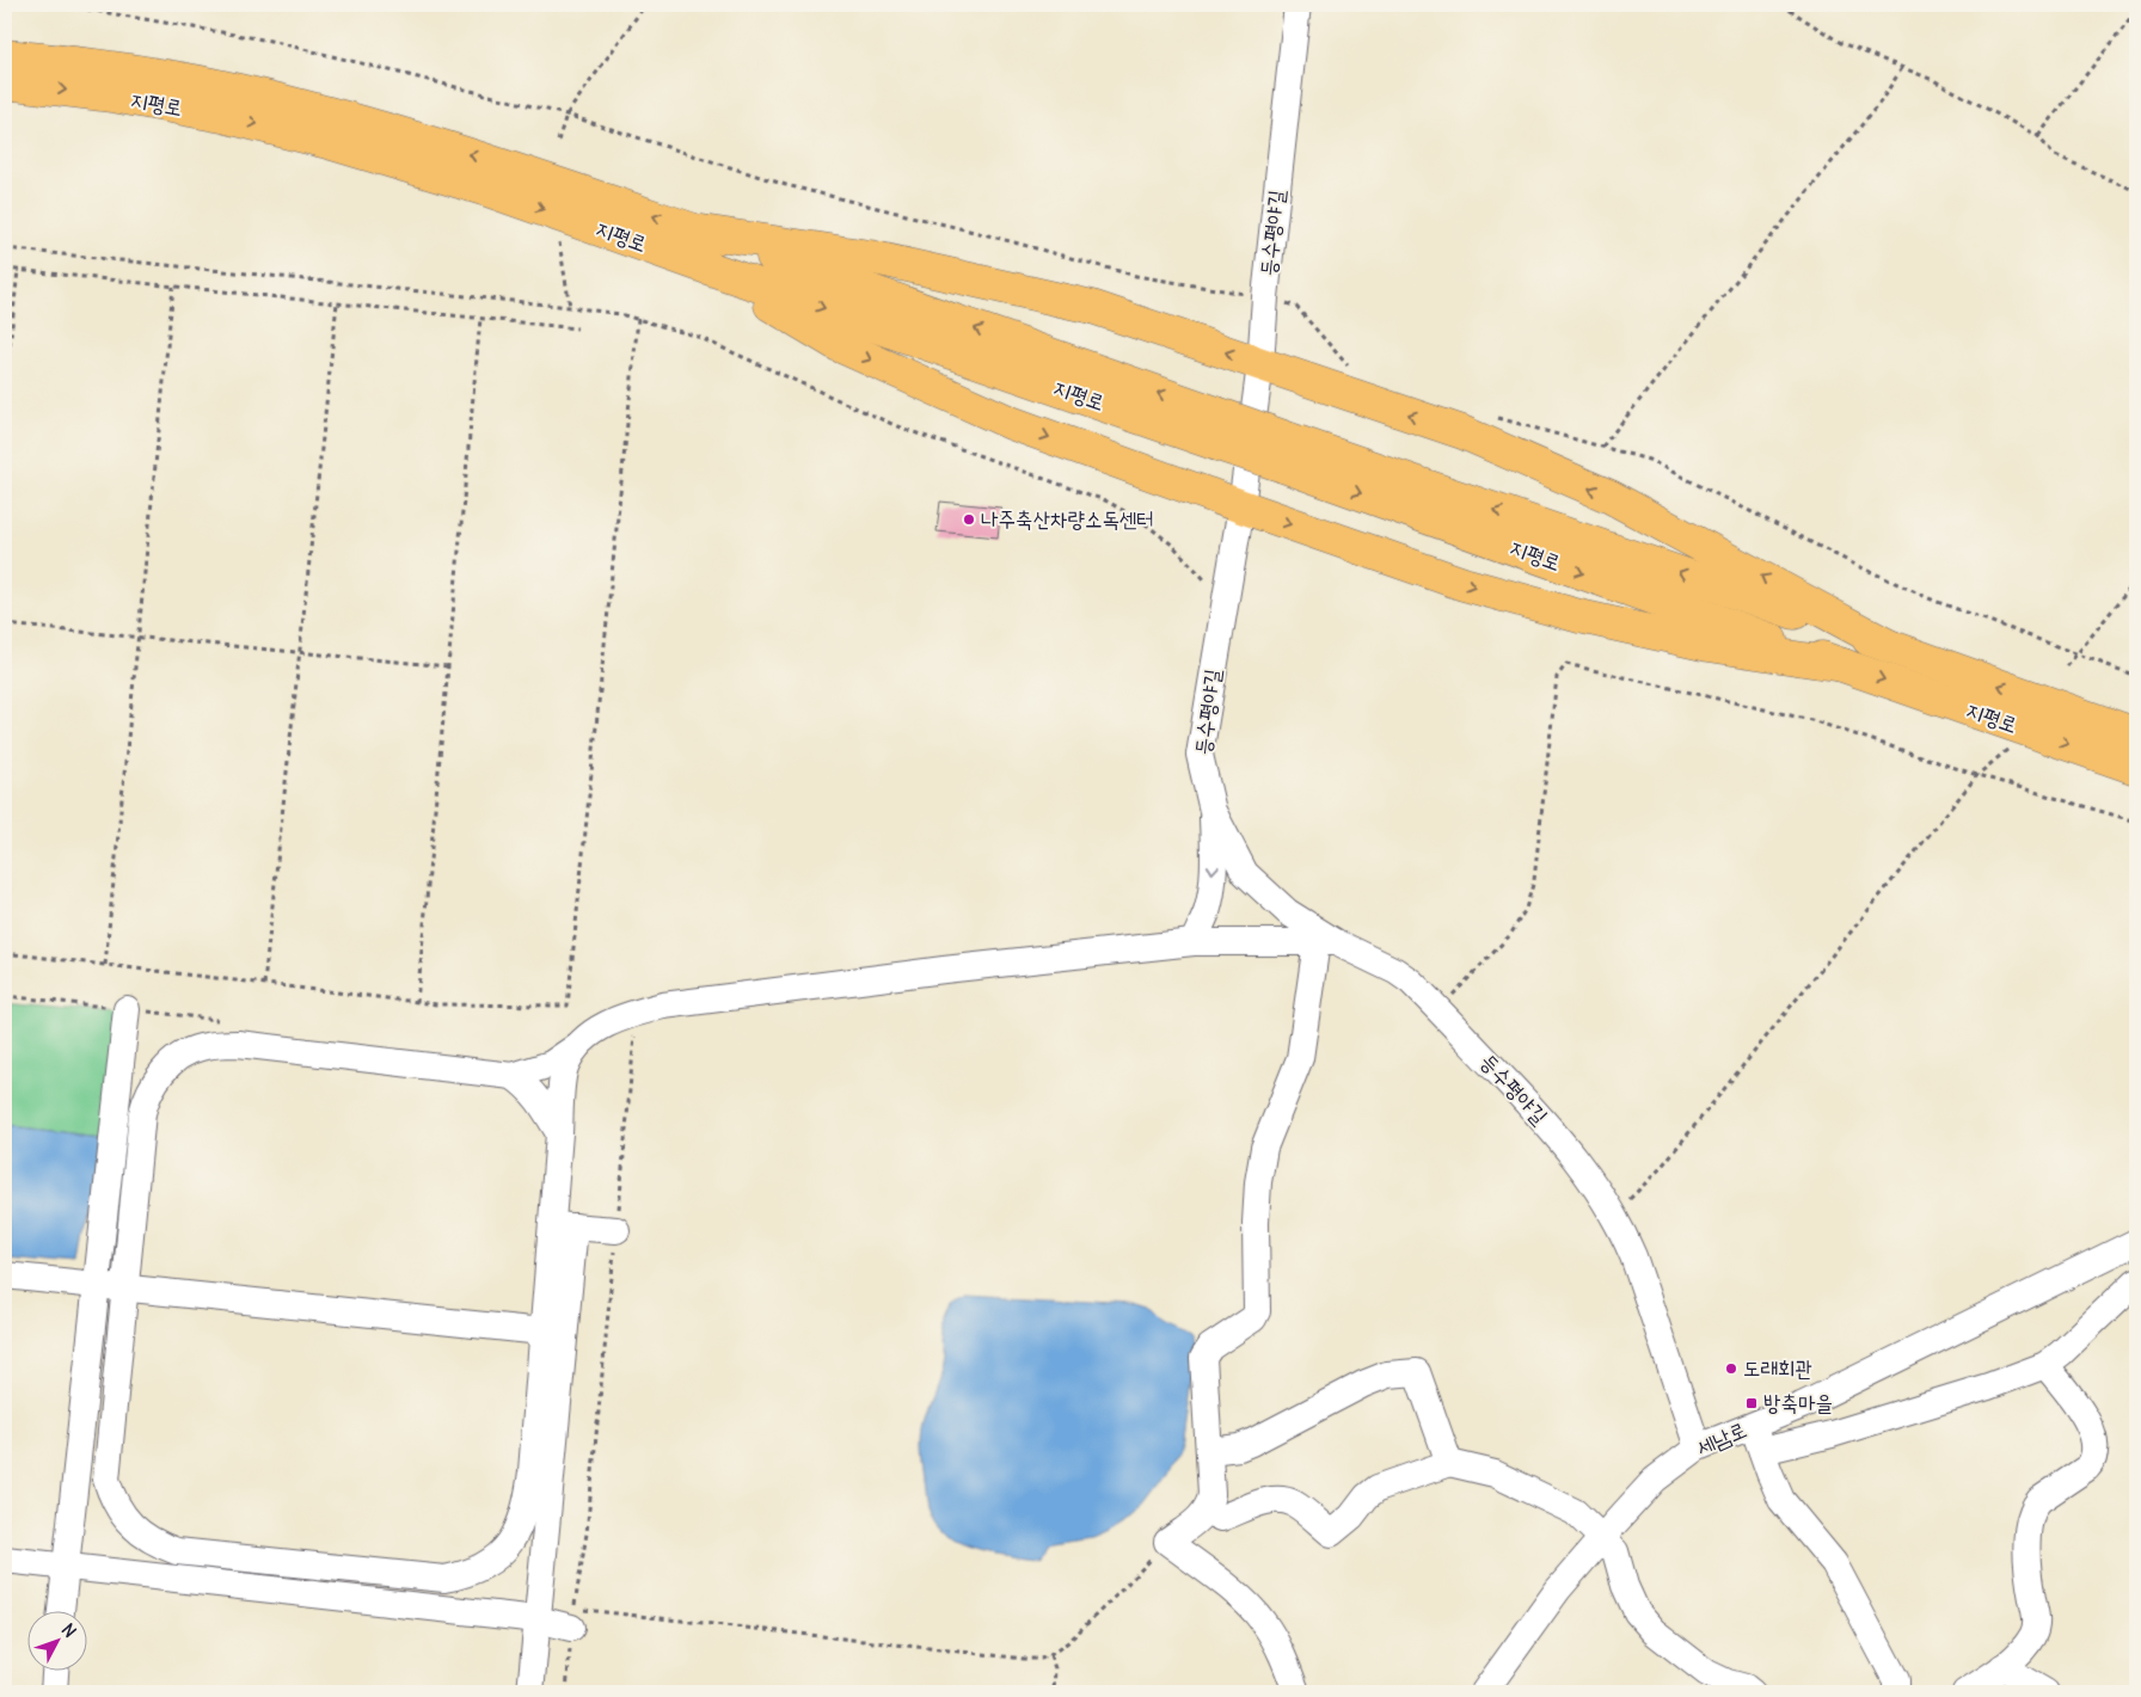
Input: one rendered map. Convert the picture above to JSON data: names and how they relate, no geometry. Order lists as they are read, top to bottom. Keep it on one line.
{"streets":{"main road":["지평로"],"street":["등수평야길","세남로"]},"crossings":[["등수평야길","세남로"]],"places":{"other":["나주축산차량소독센터","도래회관"],"transit":["방축마을"]},"north":"top right"}
